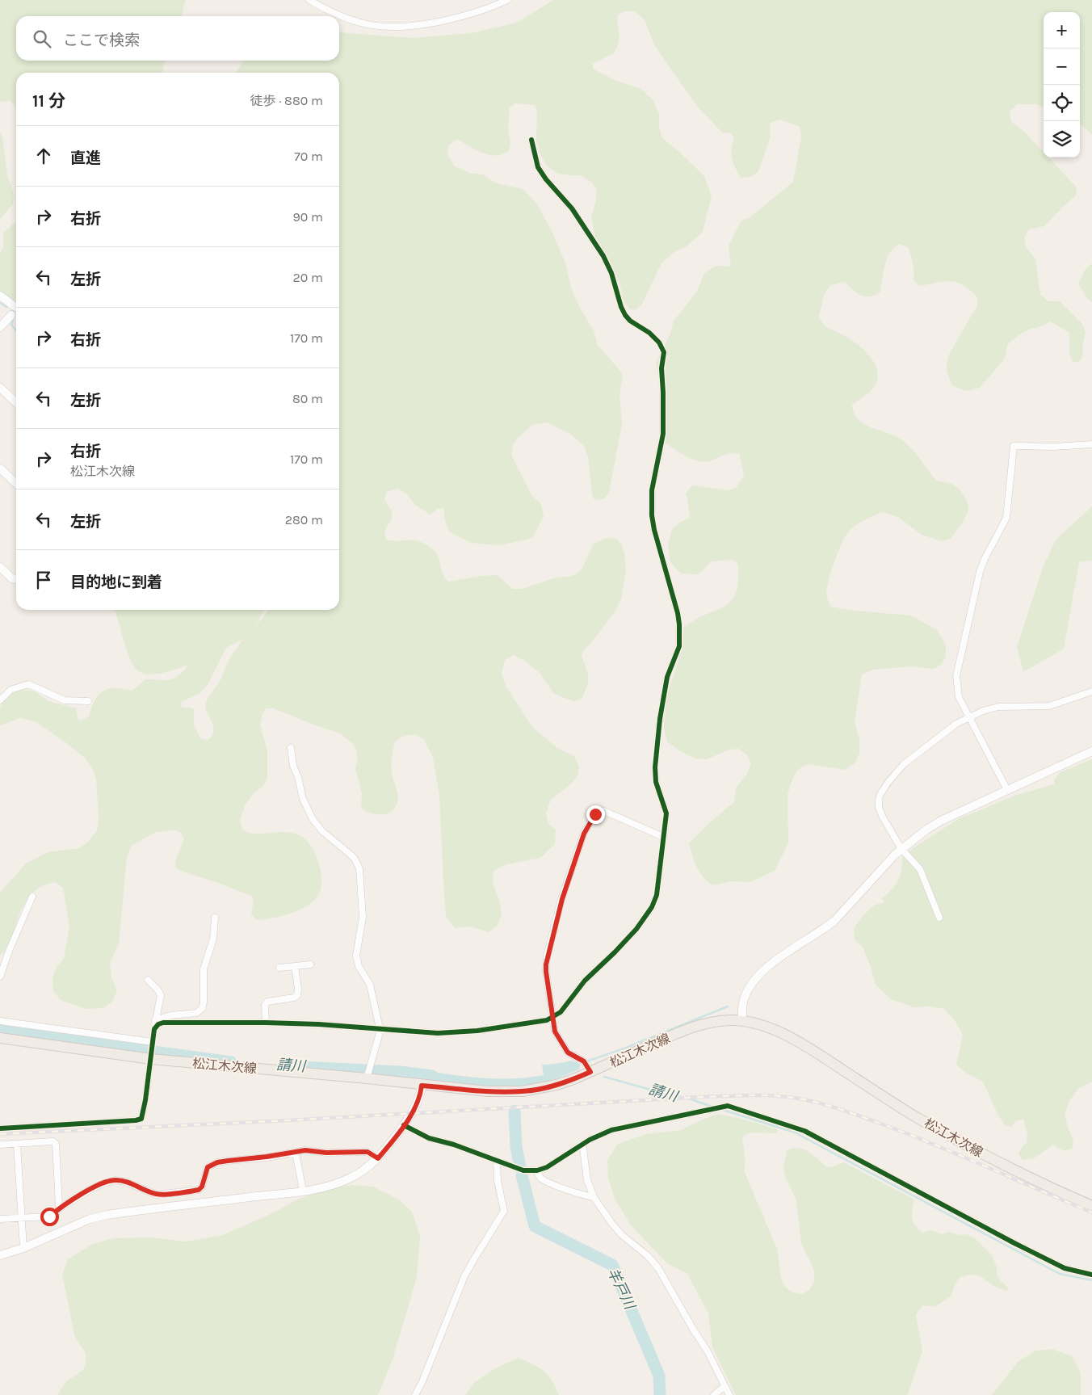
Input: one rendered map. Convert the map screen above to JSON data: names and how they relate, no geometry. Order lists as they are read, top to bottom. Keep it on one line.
{"streets":{"main road":["松江木次線"]},"water":["請川","羊戸川"],"page":{"map_buttons":["+","−"],"search":"ここで検索","heading":["11 分","徒歩 · 880 m"],"list":[["直進","70 m"],["右折","90 m"],["左折","20 m"],["右折","170 m"],["左折","80 m"],["右折","松江木次線","170 m"],["左折","280 m"],"目的地に到着"]}}
